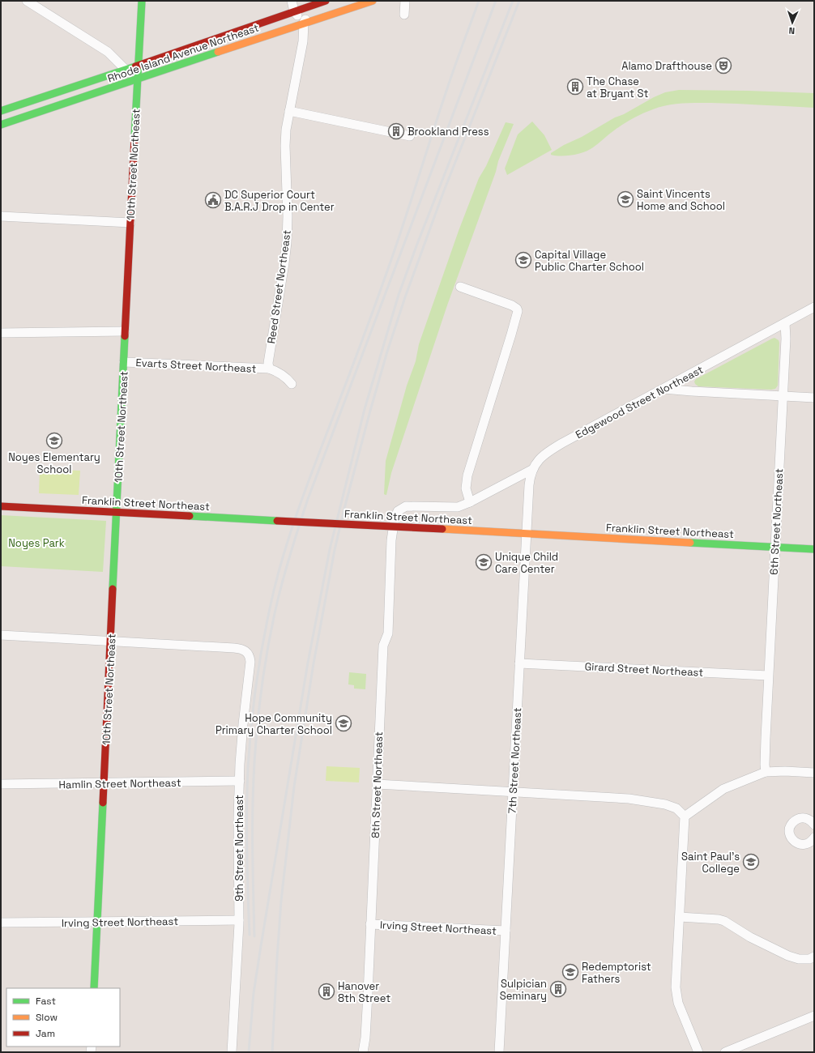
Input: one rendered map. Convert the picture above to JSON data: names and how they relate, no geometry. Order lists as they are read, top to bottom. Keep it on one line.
{"streets":{"street":["Rhode Island Avenue Northeast","10th Street Northeast","Reed Street Northeast","Evarts Street Northeast","Edgewood Street Northeast","Franklin Street Northeast","6th Street Northeast","Girard Street Northeast","7th Street Northeast","Hamlin Street Northeast","8th Street Northeast","9th Street Northeast","Irving Street Northeast"]},"crossings":[["Rhode Island Avenue Northeast","10th Street Northeast"],["Rhode Island Avenue Northeast","Reed Street Northeast"],["10th Street Northeast","Evarts Street Northeast"],["10th Street Northeast","Franklin Street Northeast"],["10th Street Northeast","Hamlin Street Northeast"],["10th Street Northeast","9th Street Northeast"],["10th Street Northeast","Irving Street Northeast"],["Reed Street Northeast","Evarts Street Northeast"],["Edgewood Street Northeast","6th Street Northeast"],["Edgewood Street Northeast","7th Street Northeast"],["Edgewood Street Northeast","8th Street Northeast"],["Franklin Street Northeast","6th Street Northeast"],["Franklin Street Northeast","7th Street Northeast"],["6th Street Northeast","Girard Street Northeast"],["Girard Street Northeast","7th Street Northeast"],["7th Street Northeast","Irving Street Northeast"],["Hamlin Street Northeast","9th Street Northeast"],["8th Street Northeast","Irving Street Northeast"],["9th Street Northeast","Irving Street Northeast"]],"parks":["Noyes Park"],"places":{"theatre":["Alamo Drafthouse"],"building":["The Chase at Bryant St","Brookland Press","Sulpician Seminary","Hanover 8th Street"],"school or university":["Saint Vincents Home and School","Capital Village Public Charter School","Noyes Elementary School","Unique Child Care Center","Hope Community Primary Charter School","Saint Paul's College","Redemptorist Fathers"],"public building":["DC Superior Court B.A.R.J Drop in Center"]},"legend":["Fast","Slow","Jam"],"north":"bottom"}
